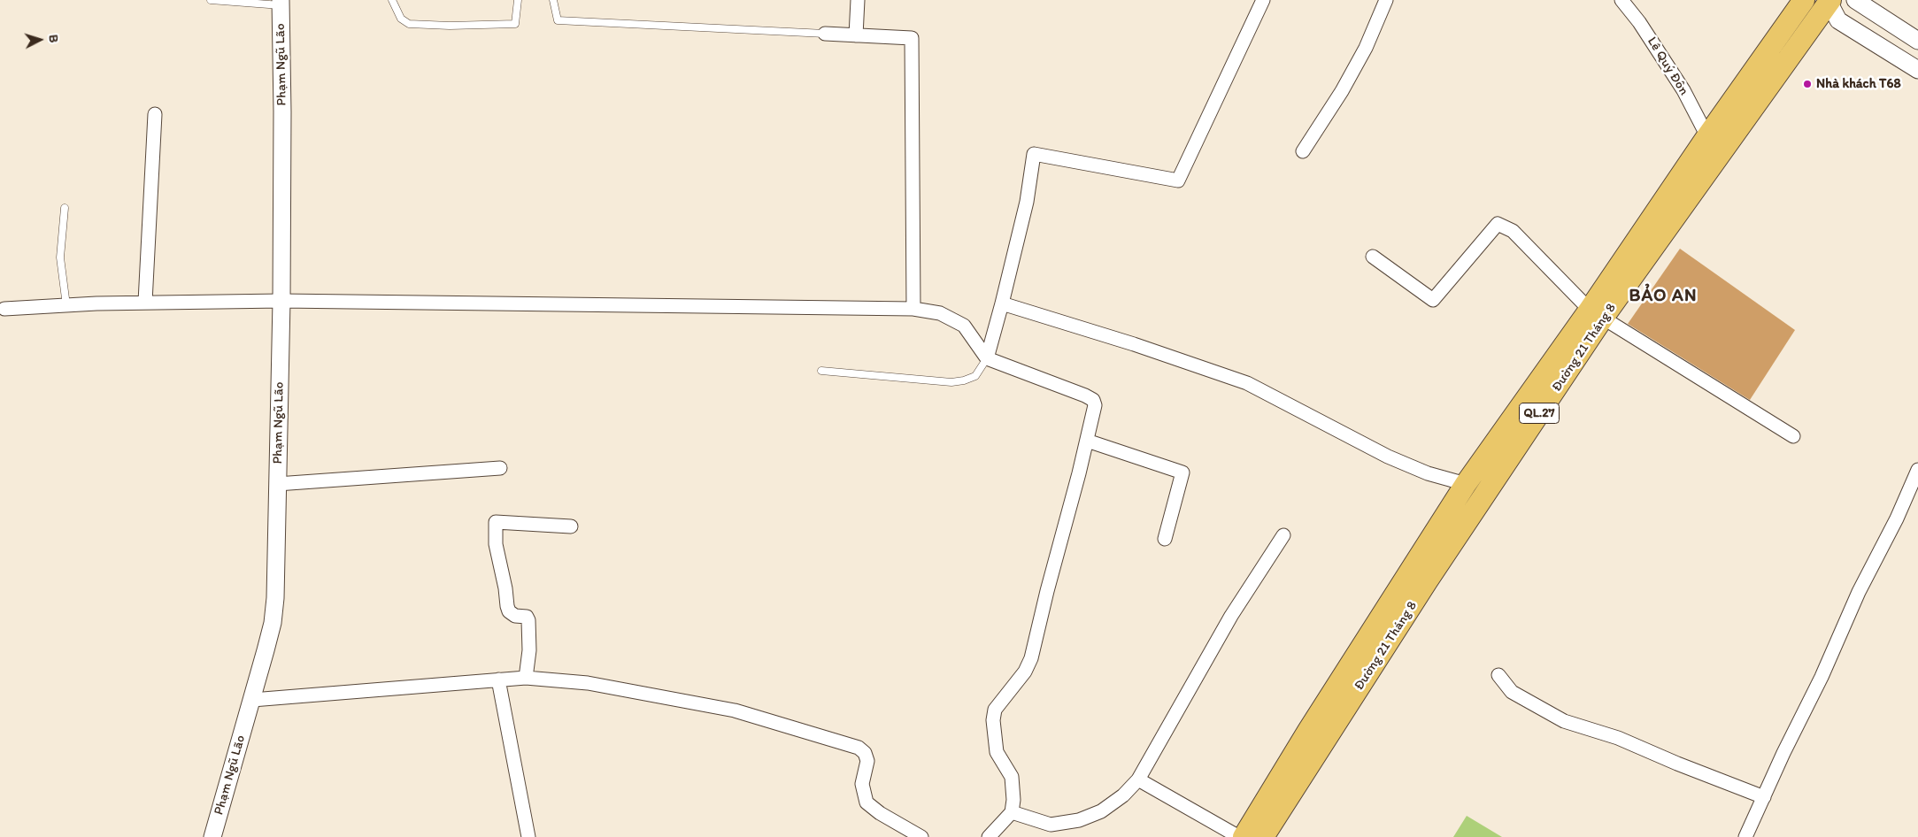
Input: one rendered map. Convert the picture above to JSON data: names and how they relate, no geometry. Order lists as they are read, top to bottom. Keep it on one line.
{"streets":{"main road":["Đường 21 Tháng 8","QL.27"],"street":["Phạm Ngũ Lão","Lê Quý Đôn"]},"crossings":[["Lê Quý Đôn","Đường 21 Tháng 8"]],"districts":["BẢO AN"],"places":["Nhà khách T68"],"north":"right"}
